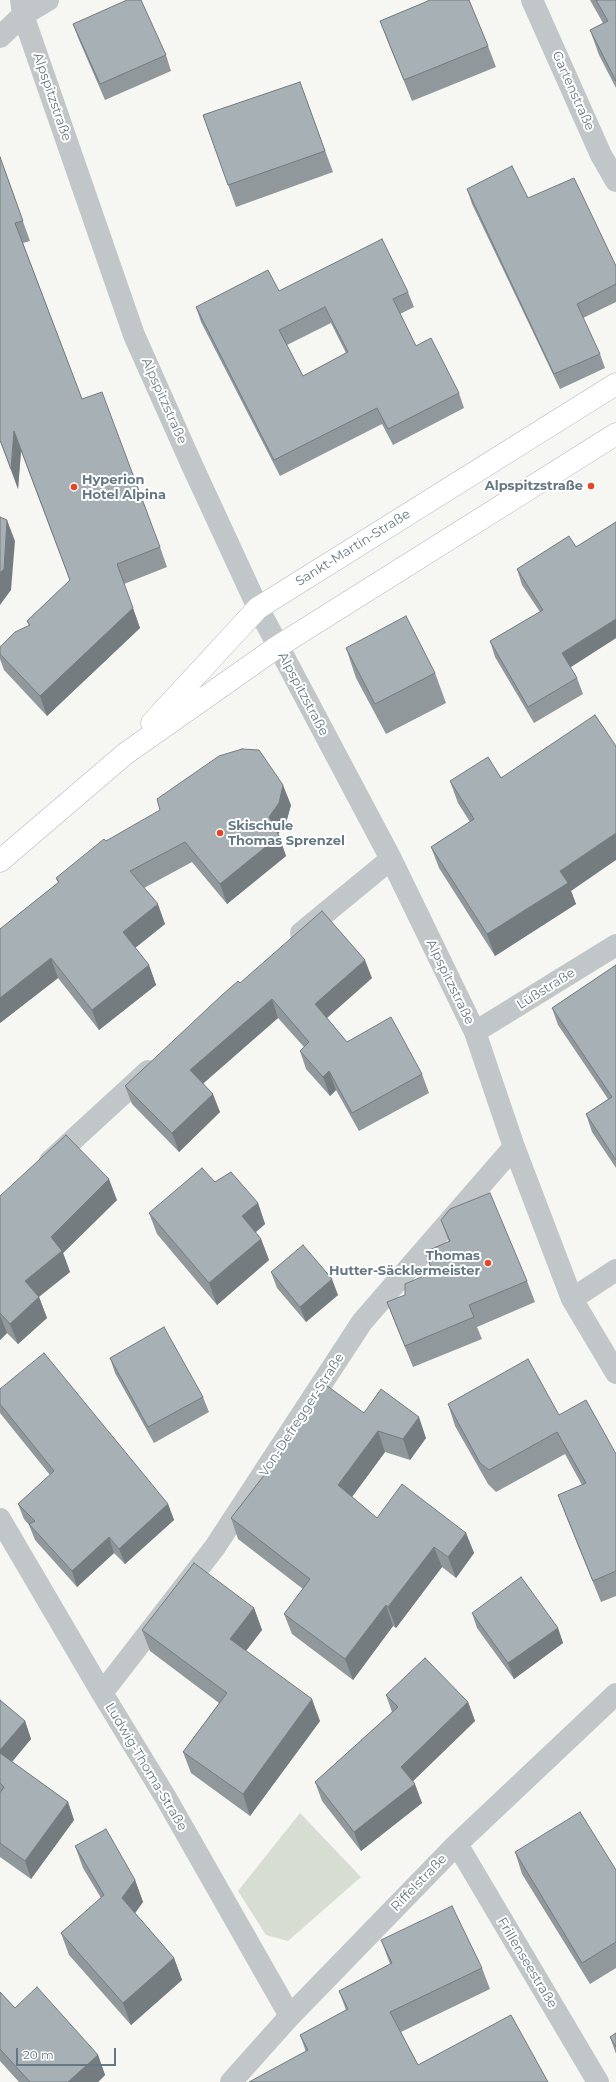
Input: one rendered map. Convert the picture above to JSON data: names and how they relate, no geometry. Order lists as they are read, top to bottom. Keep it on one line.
{"streets":{"main road":["Sankt-Martin-Straße"],"street":["Gartenstraße","Alpspitzstraße","Lüßstraße","Von-Defregger-Straße","Ludwig-Thoma-Straße","Riffelstraße","Frillenseestraße"]},"crossings":[["Alpspitzstraße","Sankt-Martin-Straße"],["Alpspitzstraße","Lüßstraße"],["Alpspitzstraße","Von-Defregger-Straße"],["Von-Defregger-Straße","Ludwig-Thoma-Straße"],["Ludwig-Thoma-Straße","Riffelstraße"],["Riffelstraße","Frillenseestraße"]],"places":["Alpspitzstraße","Hyperion Hotel Alpina","Skischule Thomas Sprenzel","Thomas Hutter-Säcklermeister"],"scale_bar":"20 m"}
